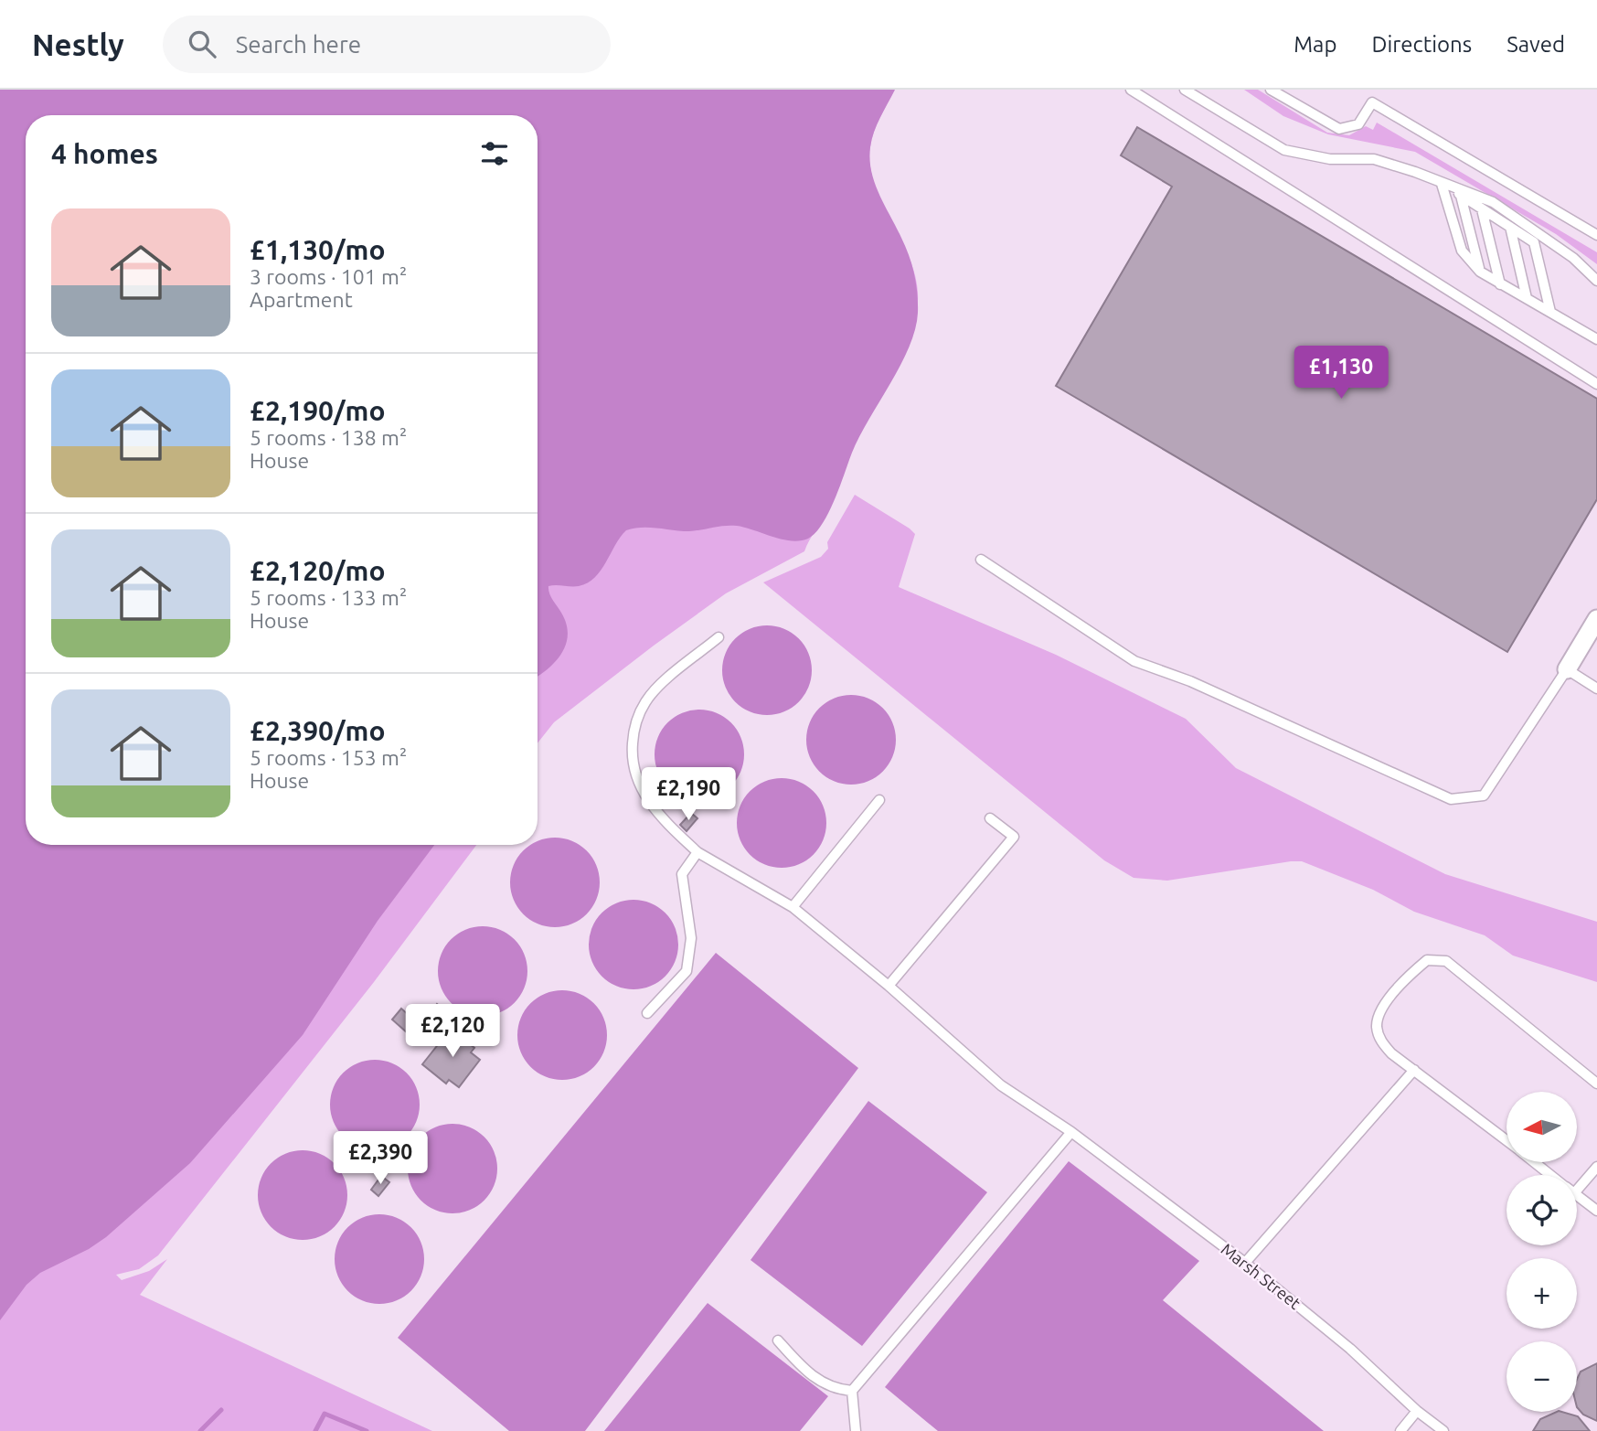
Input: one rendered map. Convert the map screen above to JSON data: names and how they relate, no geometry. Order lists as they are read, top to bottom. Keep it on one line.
{"streets":{"lane":["Marsh Street"]},"north":"left","page":{"header":"Nestly","search":"Search here","nav":["Map","Directions","Saved"],"heading":"4 homes","list":[{"name":"£1,130/mo","note":"3 rooms · 101 m² · Apartment"},{"name":"£2,190/mo","note":"5 rooms · 138 m² · House"},{"name":"£2,120/mo","note":"5 rooms · 133 m² · House"},{"name":"£2,390/mo","note":"5 rooms · 153 m² · House"}],"price":["£1,130","£2,190","£2,120","£2,390"],"map_buttons":["+","−"]}}
